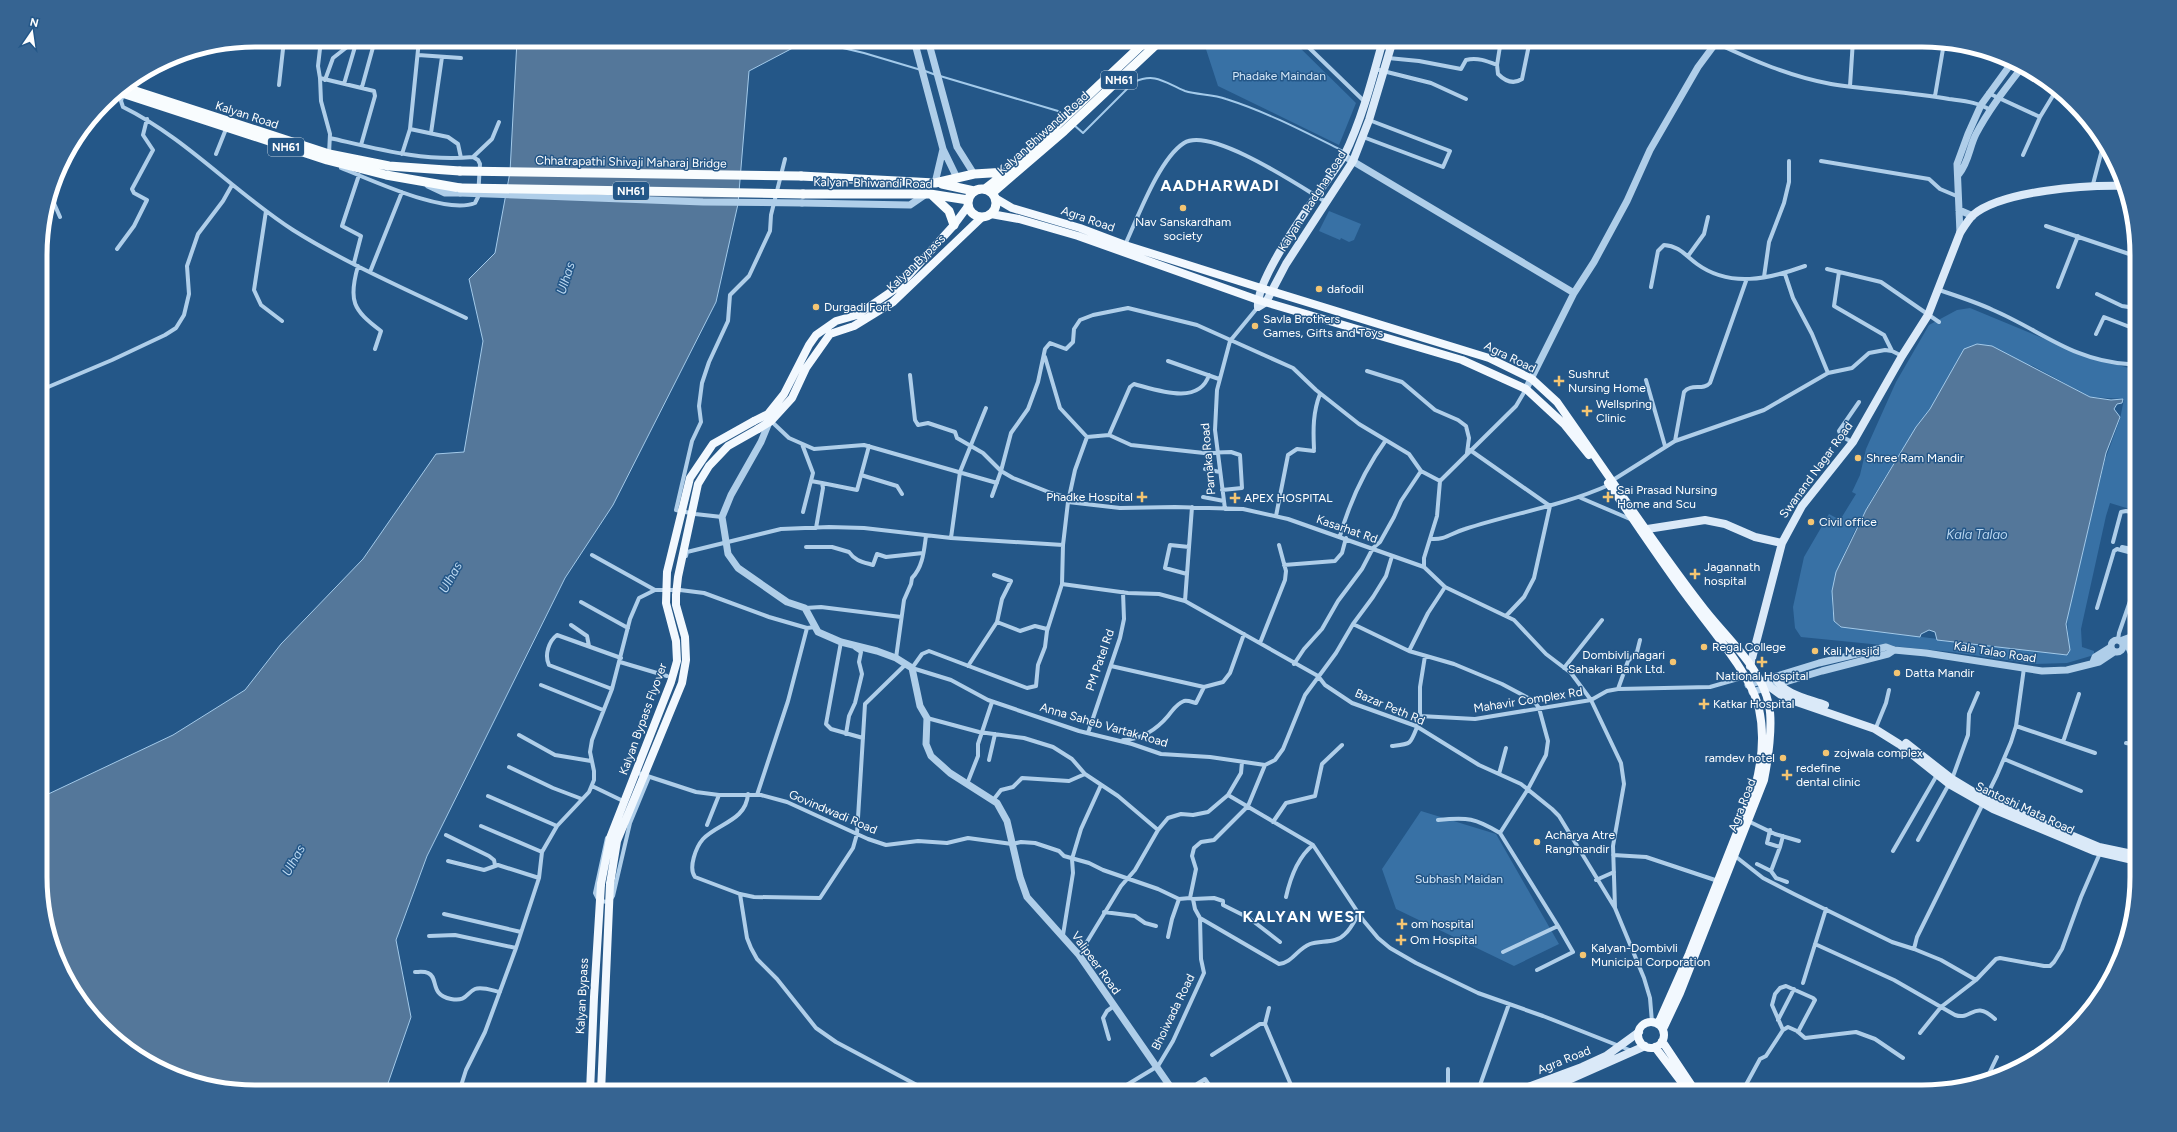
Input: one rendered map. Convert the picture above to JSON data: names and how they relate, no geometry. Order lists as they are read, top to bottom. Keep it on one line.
{"streets":{"highway":["NH61","Kalyan Road","Kalyan Bhiwandi Road","Chhatrapathi Shivaji Maharaj Bridge","Kalyan-Bhiwandi Road"],"main road":["Kalyan - Padgha Road","Agra Road","Kalyan Bypass","Swanand Nagar Road","Kalyan Bypass Flyover","Santoshi Mata Road"],"street":["Parnaka Road","Kasarhat Rd","Kala Talao Road","PM Patel Rd","Mahavir Complex Rd","Bazar Peth Rd","Anna Saheb Vartak Road","Govindwadi Road","Valipeer Road","Bhoiwada Road"]},"crossings":[["NH61","Kalyan Road"],["NH61","Kalyan Bhiwandi Road"],["NH61","Kalyan-Bhiwandi Road"],["NH61","Agra Road"],["NH61","Kalyan Bypass"],["Kalyan Road","Chhatrapathi Shivaji Maharaj Bridge"],["Kalyan Bhiwandi Road","Chhatrapathi Shivaji Maharaj Bridge"],["Kalyan Bhiwandi Road","Kalyan-Bhiwandi Road"],["Kalyan Bhiwandi Road","Agra Road"],["Kalyan Bhiwandi Road","Kalyan Bypass"],["Kalyan-Bhiwandi Road","Agra Road"],["Kalyan-Bhiwandi Road","Kalyan Bypass"],["Kalyan - Padgha Road","Agra Road"],["Kalyan - Padgha Road","Parnaka Road"],["Agra Road","Kalyan Bypass"],["Agra Road","Parnaka Road"],["Agra Road","Swanand Nagar Road"],["Agra Road","Kala Talao Road"],["Agra Road","Santoshi Mata Road"],["Kalyan Bypass","Kalyan Bypass Flyover"],["Parnaka Road","Kasarhat Rd"],["Kasarhat Rd","Mahavir Complex Rd"],["Kala Talao Road","Santoshi Mata Road"],["PM Patel Rd","Bazar Peth Rd"],["PM Patel Rd","Anna Saheb Vartak Road"],["Govindwadi Road","Valipeer Road"],["Valipeer Road","Bhoiwada Road"]],"districts":["AADHARWADI","KALYAN WEST"],"water":["Ulhas","Kala Talao"],"parks":["Phadake Maindan","Subhash Maidan"],"places":{"other":["Nav Sanskardham society","dafodil","Durgadi Fort","Savla Brothers Games, Gifts and Toys","Shree Ram Mandir","Civil office","Regal College","Kali Masjid","Dombivli nagari Sahakari Bank Ltd.","Datta Mandir","zojwala complex","ramdev hotel","Acharya Atre Rangmandir","Kalyan-Dombivli Municipal Corporation"],"health":["Sushrut Nursing Home","Wellspring Clinic","Phadke Hospital","Sai Prasad Nursing Home and Scu","APEX HOSPITAL","Jagannath hospital","National Hospital","Katkar Hospital","redefine dental clinic","om hospital","Om Hospital"]},"north":"top"}
